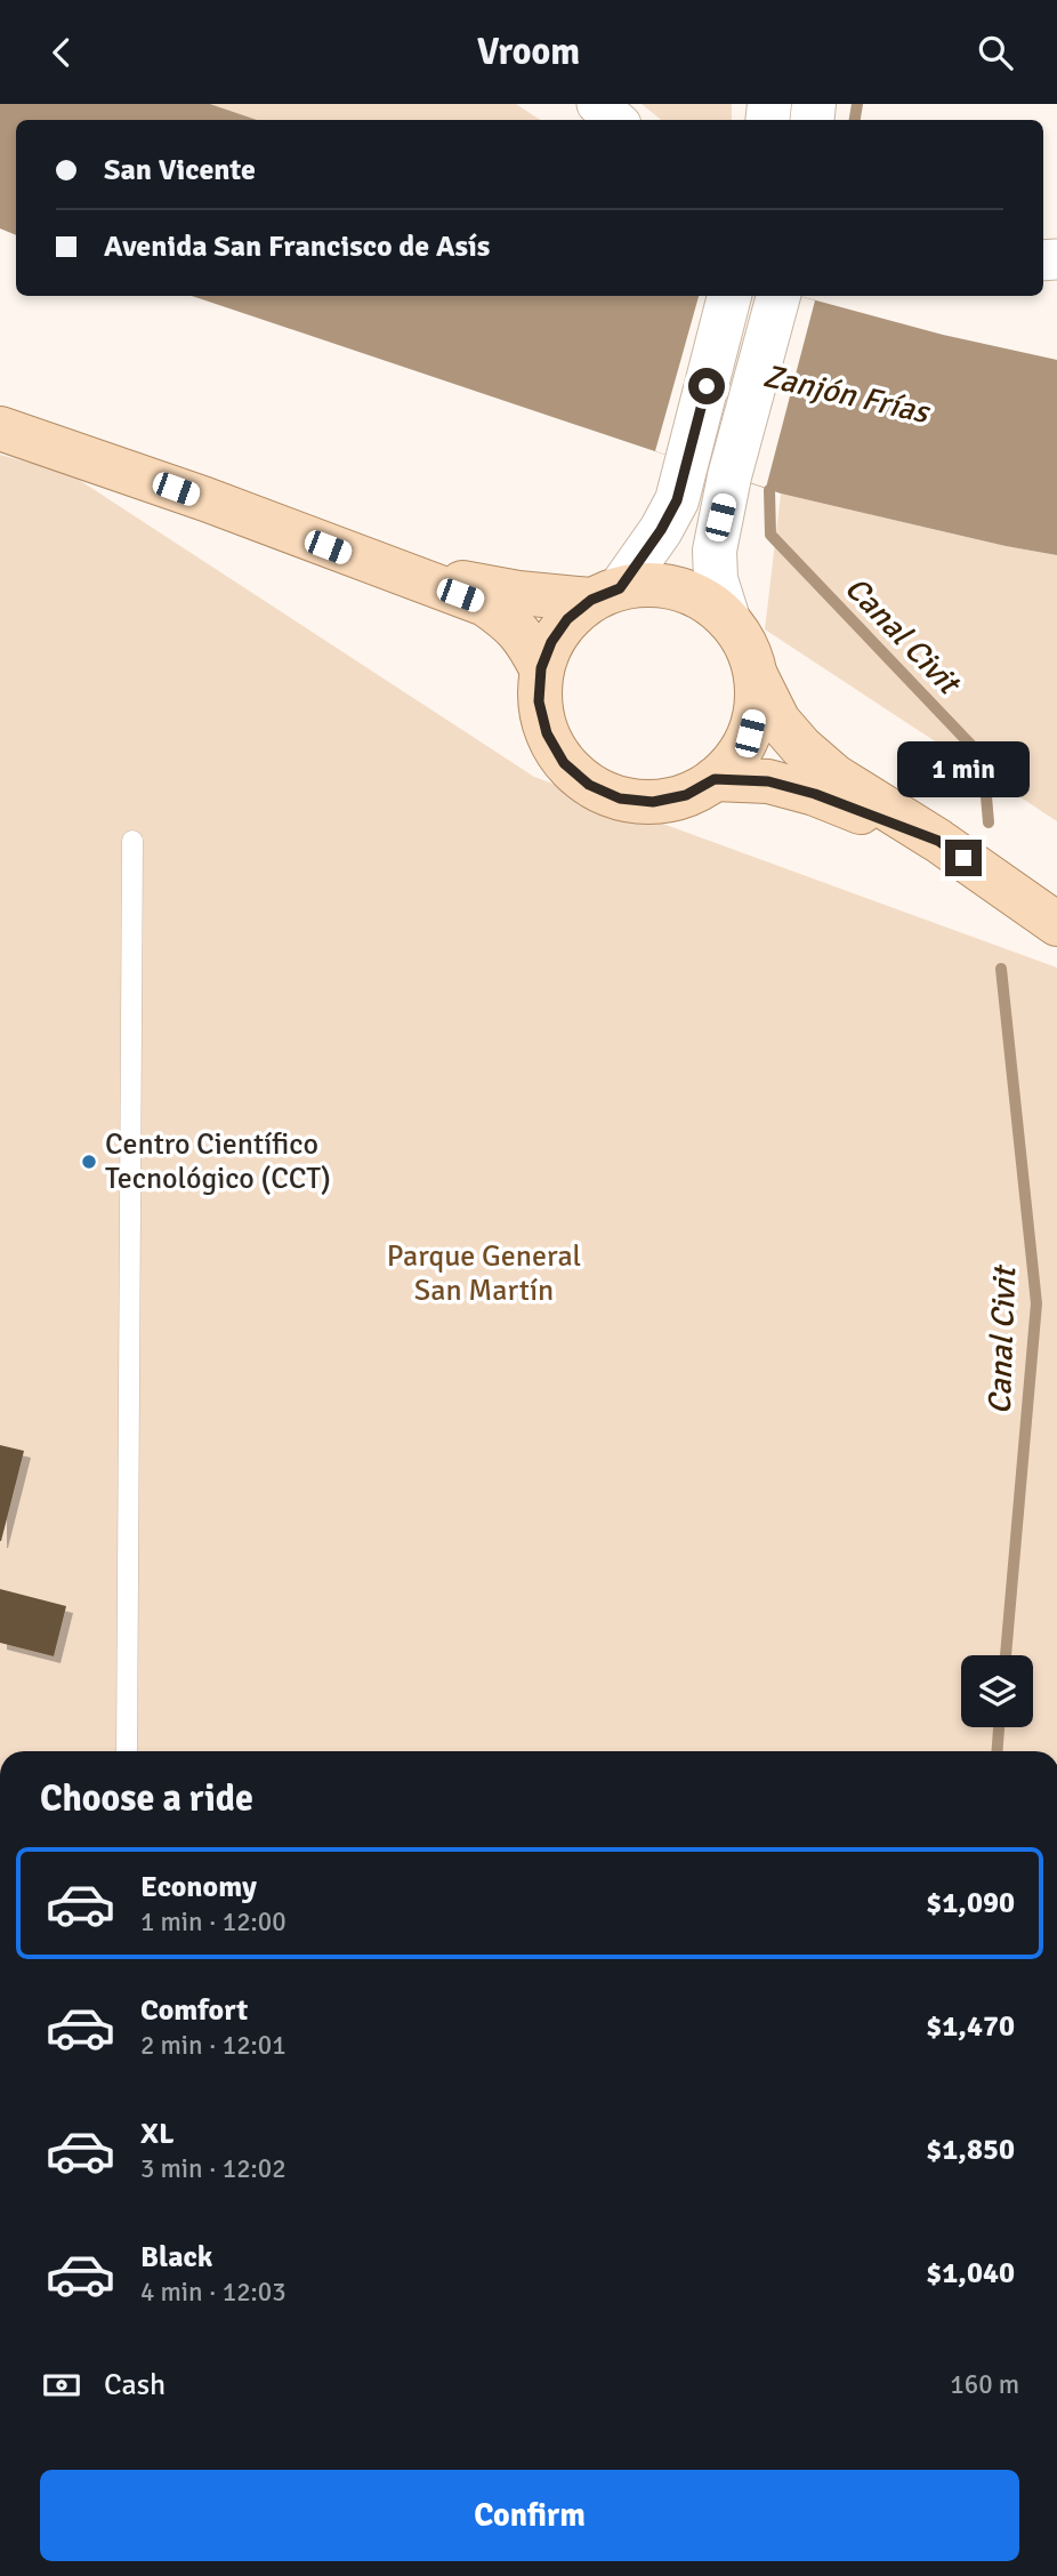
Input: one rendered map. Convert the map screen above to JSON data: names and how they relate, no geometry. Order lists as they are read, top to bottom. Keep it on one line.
{"water":["Zanjón Frías","Canal Civit"],"parks":["Parque General San Martín"],"places":["Centro Científico Tecnológico (CCT)"],"page":{"header":"Vroom","banner":["San Vicente","Avenida San Francisco de Asís"],"bubble":"1 min","heading":"Choose a ride","list":[{"name":"Economy","note":"1 min · 12:00","value":"$1,090"},{"name":"Comfort","note":"2 min · 12:01","value":"$1,470"},{"name":"XL","note":"3 min · 12:02","value":"$1,850"},{"name":"Black","note":"4 min · 12:03","value":"$1,040"}],"pay":["Cash","160 m"],"buttons":"Confirm"}}
